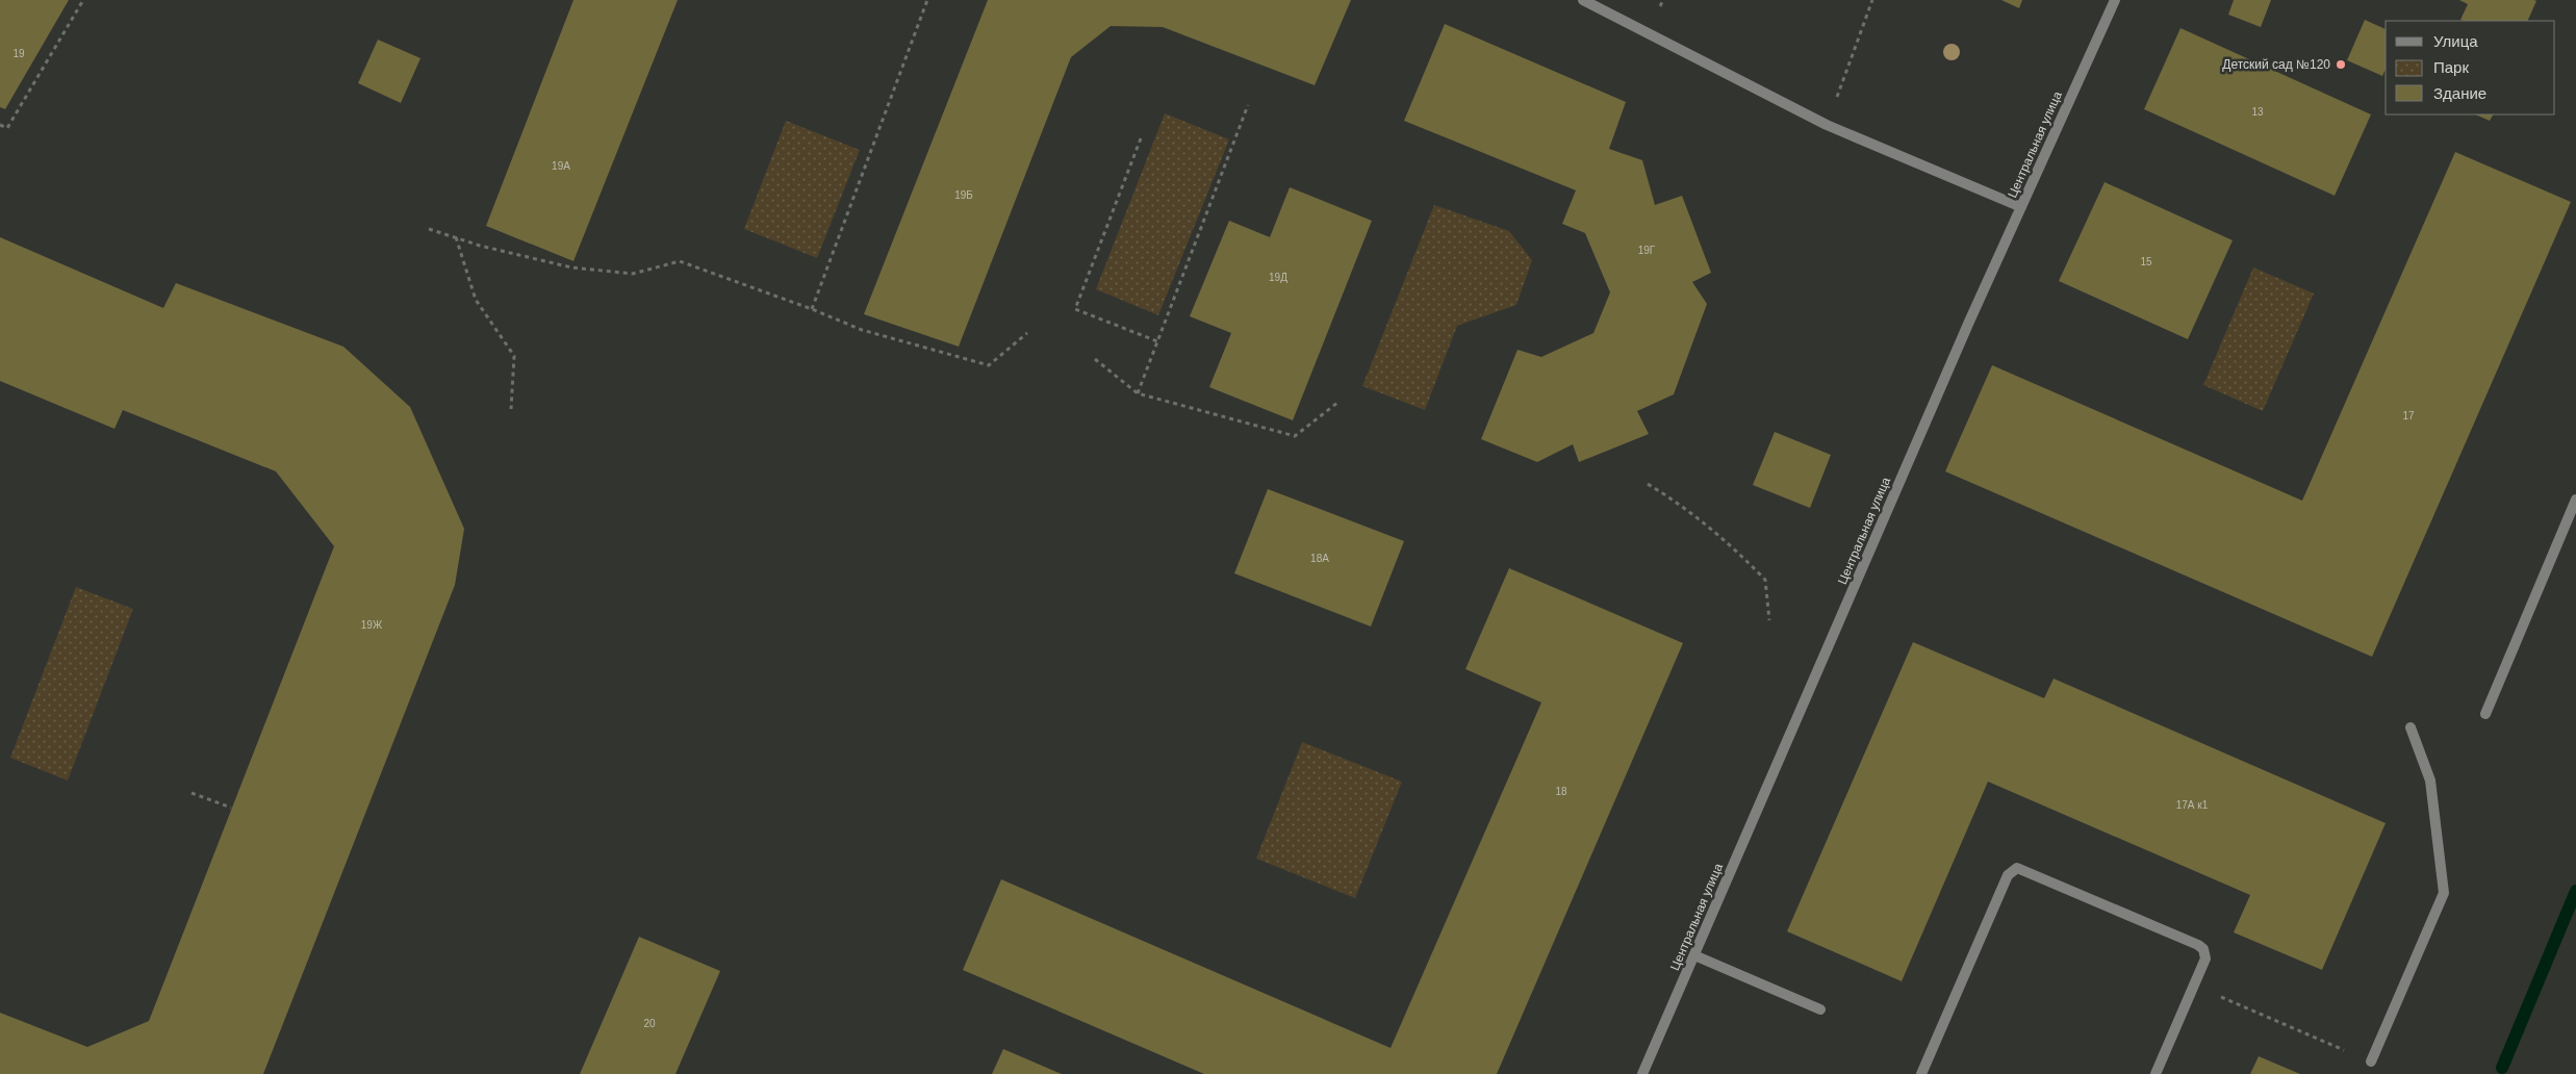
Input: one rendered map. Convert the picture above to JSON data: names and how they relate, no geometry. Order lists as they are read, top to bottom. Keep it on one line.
{"streets":{"street":["Центральная улица"]},"places":["Детский сад №120"],"house_numbers":["19","13","19А","19Б","19Г","15","19Д","17","18А","19Ж","18","17А к1","20"],"legend":["Улица","Парк","Здание"]}
